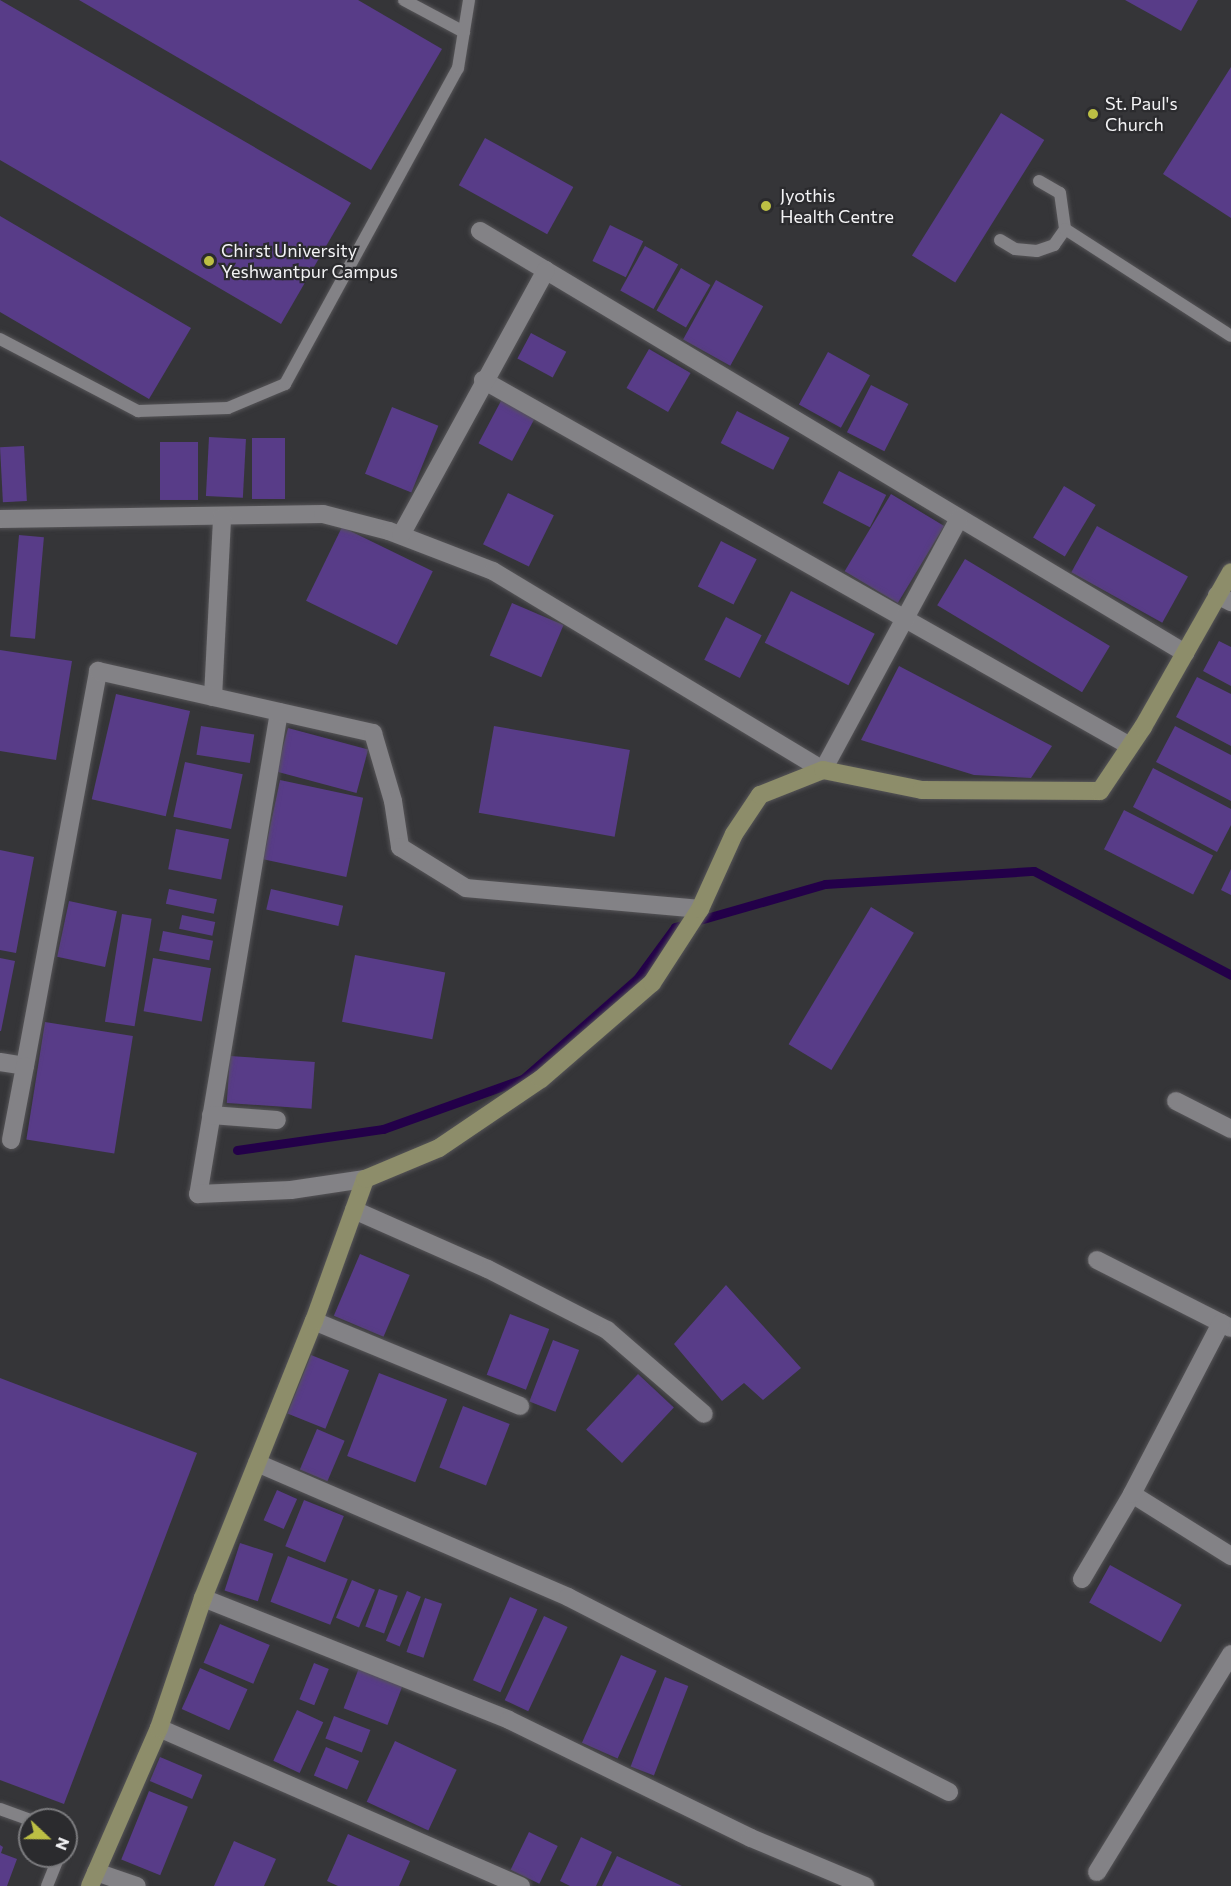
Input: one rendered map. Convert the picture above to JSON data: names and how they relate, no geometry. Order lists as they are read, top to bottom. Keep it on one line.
{"places":["St. Paul's Church","Jyothis Health Centre","Chirst University Yeshwantpur Campus"],"north":"right"}
